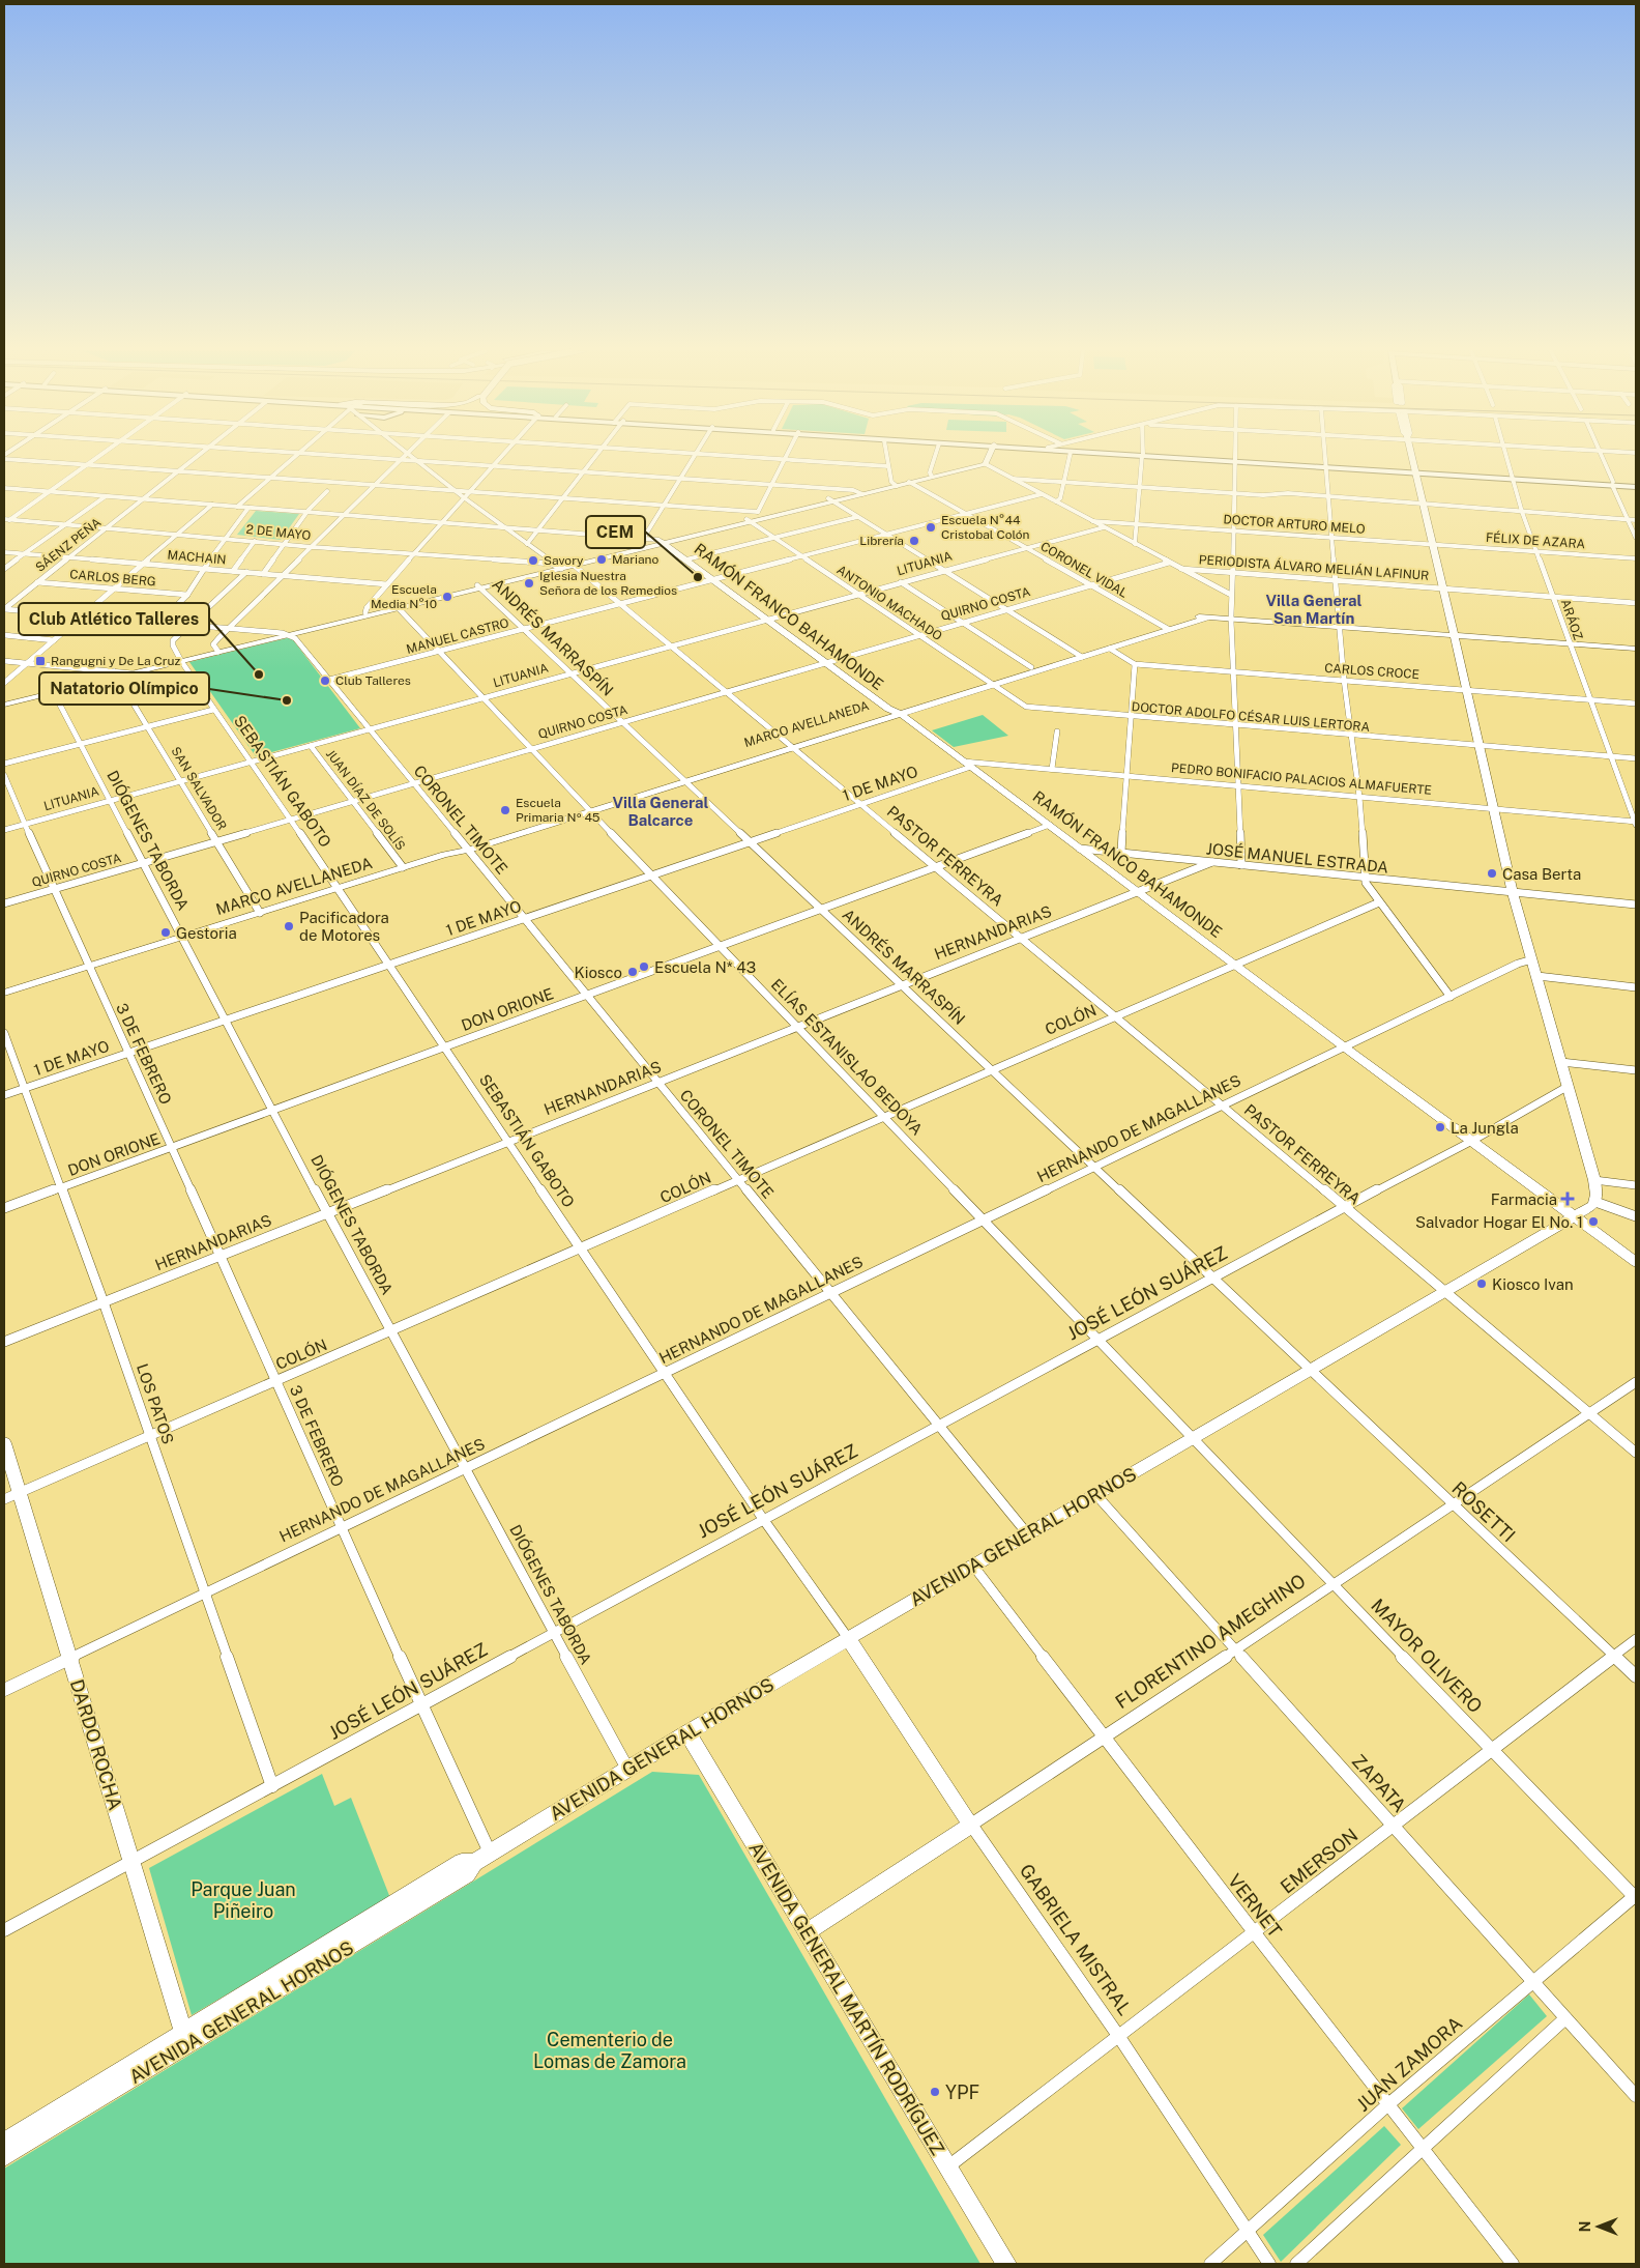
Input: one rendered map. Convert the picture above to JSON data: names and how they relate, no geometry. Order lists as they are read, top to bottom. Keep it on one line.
{"streets":{"street":["DOCTOR ARTURO MELO","2 DE MAYO","FÉLIX DE AZARA","SÁENZ PEÑA","MACHAIN","LITUANIA","PERIODISTA ÁLVARO MELIÁN LAFINUR","CORONEL VIDAL","CARLOS BERG","ANTONIO MACHADO","QUIRNO COSTA","RAMÓN FRANCO BAHAMONDE","ARÁOZ","MANUEL CASTRO","ANDRÉS MARRASPÍN","CARLOS CROCE","DOCTOR ADOLFO CÉSAR LUIS LERTORA","MARCO AVELLANEDA","PEDRO BONIFACIO PALACIOS ALMAFUERTE","SEBASTIÁN GABOTO","1 DE MAYO","SAN SALVADOR","JUAN DÍAZ DE SOLÍS","CORONEL TIMOTE","DIÓGENES TABORDA","PASTOR FERREYRA","JOSÉ MANUEL ESTRADA","HERNANDARIAS","DON ORIONE","COLÓN","3 DE FEBRERO","ELÍAS ESTANISLAO BEDOYA","HERNANDO DE MAGALLANES","JOSÉ LEÓN SUÁREZ","LOS PATOS","ROSETTI","AVENIDA GENERAL HORNOS","FLORENTINO AMEGHINO","MAYOR OLIVERO","DARDO ROCHA","ZAPATA","EMERSON","VERNET","GABRIELA MISTRAL","AVENIDA GENERAL MARTÍN RODRÍGUEZ","JUAN ZAMORA"]},"crossings":[["DOCTOR ARTURO MELO","FÉLIX DE AZARA"],["2 DE MAYO","SÁENZ PEÑA"],["FÉLIX DE AZARA","ARÁOZ"],["SÁENZ PEÑA","MACHAIN"],["SÁENZ PEÑA","CARLOS BERG"],["LITUANIA","CORONEL VIDAL"],["LITUANIA","ANTONIO MACHADO"],["LITUANIA","RAMÓN FRANCO BAHAMONDE"],["LITUANIA","ANDRÉS MARRASPÍN"],["LITUANIA","SEBASTIÁN GABOTO"],["LITUANIA","SAN SALVADOR"],["LITUANIA","JUAN DÍAZ DE SOLÍS"],["LITUANIA","CORONEL TIMOTE"],["LITUANIA","DIÓGENES TABORDA"],["LITUANIA","PASTOR FERREYRA"],["LITUANIA","3 DE FEBRERO"],["LITUANIA","ELÍAS ESTANISLAO BEDOYA"],["PERIODISTA ÁLVARO MELIÁN LAFINUR","ARÁOZ"],["CORONEL VIDAL","QUIRNO COSTA"],["CORONEL VIDAL","MANUEL CASTRO"],["CORONEL VIDAL","MARCO AVELLANEDA"],["ANTONIO MACHADO","QUIRNO COSTA"],["ANTONIO MACHADO","MANUEL CASTRO"],["ANTONIO MACHADO","DOCTOR ADOLFO CÉSAR LUIS LERTORA"],["ANTONIO MACHADO","MARCO AVELLANEDA"],["QUIRNO COSTA","RAMÓN FRANCO BAHAMONDE"],["QUIRNO COSTA","ANDRÉS MARRASPÍN"],["QUIRNO COSTA","SEBASTIÁN GABOTO"],["QUIRNO COSTA","SAN SALVADOR"],["QUIRNO COSTA","JUAN DÍAZ DE SOLÍS"],["QUIRNO COSTA","CORONEL TIMOTE"],["QUIRNO COSTA","DIÓGENES TABORDA"],["QUIRNO COSTA","PASTOR FERREYRA"],["QUIRNO COSTA","3 DE FEBRERO"],["QUIRNO COSTA","ELÍAS ESTANISLAO BEDOYA"],["RAMÓN FRANCO BAHAMONDE","MANUEL CASTRO"],["RAMÓN FRANCO BAHAMONDE","MARCO AVELLANEDA"],["RAMÓN FRANCO BAHAMONDE","PEDRO BONIFACIO PALACIOS ALMAFUERTE"],["RAMÓN FRANCO BAHAMONDE","1 DE MAYO"],["RAMÓN FRANCO BAHAMONDE","JOSÉ MANUEL ESTRADA"],["RAMÓN FRANCO BAHAMONDE","HERNANDARIAS"],["RAMÓN FRANCO BAHAMONDE","DON ORIONE"],["RAMÓN FRANCO BAHAMONDE","COLÓN"],["RAMÓN FRANCO BAHAMONDE","HERNANDO DE MAGALLANES"],["RAMÓN FRANCO BAHAMONDE","JOSÉ LEÓN SUÁREZ"],["RAMÓN FRANCO BAHAMONDE","AVENIDA GENERAL HORNOS"],["ARÁOZ","CARLOS CROCE"],["ARÁOZ","DOCTOR ADOLFO CÉSAR LUIS LERTORA"],["ARÁOZ","MARCO AVELLANEDA"],["ARÁOZ","PEDRO BONIFACIO PALACIOS ALMAFUERTE"],["MANUEL CASTRO","ANDRÉS MARRASPÍN"],["MANUEL CASTRO","CORONEL TIMOTE"],["MANUEL CASTRO","PASTOR FERREYRA"],["MANUEL CASTRO","ELÍAS ESTANISLAO BEDOYA"],["ANDRÉS MARRASPÍN","MARCO AVELLANEDA"],["ANDRÉS MARRASPÍN","1 DE MAYO"],["ANDRÉS MARRASPÍN","HERNANDARIAS"],["ANDRÉS MARRASPÍN","DON ORIONE"],["ANDRÉS MARRASPÍN","COLÓN"],["ANDRÉS MARRASPÍN","HERNANDO DE MAGALLANES"],["ANDRÉS MARRASPÍN","JOSÉ LEÓN SUÁREZ"],["ANDRÉS MARRASPÍN","ROSETTI"],["ANDRÉS MARRASPÍN","AVENIDA GENERAL HORNOS"],["CARLOS CROCE","MARCO AVELLANEDA"],["MARCO AVELLANEDA","SEBASTIÁN GABOTO"],["MARCO AVELLANEDA","SAN SALVADOR"],["MARCO AVELLANEDA","JUAN DÍAZ DE SOLÍS"],["MARCO AVELLANEDA","CORONEL TIMOTE"],["MARCO AVELLANEDA","DIÓGENES TABORDA"],["MARCO AVELLANEDA","PASTOR FERREYRA"],["MARCO AVELLANEDA","3 DE FEBRERO"],["MARCO AVELLANEDA","ELÍAS ESTANISLAO BEDOYA"],["PEDRO BONIFACIO PALACIOS ALMAFUERTE","1 DE MAYO"],["SEBASTIÁN GABOTO","1 DE MAYO"],["SEBASTIÁN GABOTO","HERNANDARIAS"],["SEBASTIÁN GABOTO","DON ORIONE"],["SEBASTIÁN GABOTO","COLÓN"],["SEBASTIÁN GABOTO","HERNANDO DE MAGALLANES"],["SEBASTIÁN GABOTO","JOSÉ LEÓN SUÁREZ"],["SEBASTIÁN GABOTO","AVENIDA GENERAL HORNOS"],["SEBASTIÁN GABOTO","GABRIELA MISTRAL"],["1 DE MAYO","CORONEL TIMOTE"],["1 DE MAYO","DIÓGENES TABORDA"],["1 DE MAYO","PASTOR FERREYRA"],["1 DE MAYO","3 DE FEBRERO"],["1 DE MAYO","ELÍAS ESTANISLAO BEDOYA"],["1 DE MAYO","LOS PATOS"],["CORONEL TIMOTE","HERNANDARIAS"],["CORONEL TIMOTE","DON ORIONE"],["CORONEL TIMOTE","COLÓN"],["CORONEL TIMOTE","HERNANDO DE MAGALLANES"],["CORONEL TIMOTE","JOSÉ LEÓN SUÁREZ"],["CORONEL TIMOTE","AVENIDA GENERAL HORNOS"],["DIÓGENES TABORDA","HERNANDARIAS"],["DIÓGENES TABORDA","DON ORIONE"],["DIÓGENES TABORDA","COLÓN"],["DIÓGENES TABORDA","HERNANDO DE MAGALLANES"],["DIÓGENES TABORDA","JOSÉ LEÓN SUÁREZ"],["DIÓGENES TABORDA","AVENIDA GENERAL HORNOS"],["PASTOR FERREYRA","HERNANDARIAS"],["PASTOR FERREYRA","DON ORIONE"],["PASTOR FERREYRA","COLÓN"],["PASTOR FERREYRA","HERNANDO DE MAGALLANES"],["PASTOR FERREYRA","JOSÉ LEÓN SUÁREZ"],["PASTOR FERREYRA","AVENIDA GENERAL HORNOS"],["PASTOR FERREYRA","FLORENTINO AMEGHINO"],["JOSÉ MANUEL ESTRADA","HERNANDARIAS"],["HERNANDARIAS","3 DE FEBRERO"],["HERNANDARIAS","ELÍAS ESTANISLAO BEDOYA"],["HERNANDARIAS","LOS PATOS"],["DON ORIONE","3 DE FEBRERO"],["DON ORIONE","ELÍAS ESTANISLAO BEDOYA"],["DON ORIONE","LOS PATOS"],["COLÓN","3 DE FEBRERO"],["COLÓN","ELÍAS ESTANISLAO BEDOYA"],["COLÓN","LOS PATOS"],["COLÓN","DARDO ROCHA"],["3 DE FEBRERO","HERNANDO DE MAGALLANES"],["3 DE FEBRERO","JOSÉ LEÓN SUÁREZ"],["3 DE FEBRERO","AVENIDA GENERAL HORNOS"],["ELÍAS ESTANISLAO BEDOYA","HERNANDO DE MAGALLANES"],["ELÍAS ESTANISLAO BEDOYA","JOSÉ LEÓN SUÁREZ"],["ELÍAS ESTANISLAO BEDOYA","AVENIDA GENERAL HORNOS"],["ELÍAS ESTANISLAO BEDOYA","MAYOR OLIVERO"],["HERNANDO DE MAGALLANES","LOS PATOS"],["HERNANDO DE MAGALLANES","DARDO ROCHA"],["JOSÉ LEÓN SUÁREZ","LOS PATOS"],["JOSÉ LEÓN SUÁREZ","DARDO ROCHA"],["ROSETTI","AVENIDA GENERAL HORNOS"],["ROSETTI","FLORENTINO AMEGHINO"],["ROSETTI","EMERSON"],["AVENIDA GENERAL HORNOS","MAYOR OLIVERO"],["AVENIDA GENERAL HORNOS","DARDO ROCHA"],["AVENIDA GENERAL HORNOS","ZAPATA"],["AVENIDA GENERAL HORNOS","VERNET"],["AVENIDA GENERAL HORNOS","GABRIELA MISTRAL"],["AVENIDA GENERAL HORNOS","AVENIDA GENERAL MARTÍN RODRÍGUEZ"],["FLORENTINO AMEGHINO","MAYOR OLIVERO"],["FLORENTINO AMEGHINO","ZAPATA"],["FLORENTINO AMEGHINO","VERNET"],["FLORENTINO AMEGHINO","GABRIELA MISTRAL"],["FLORENTINO AMEGHINO","AVENIDA GENERAL MARTÍN RODRÍGUEZ"],["MAYOR OLIVERO","EMERSON"],["MAYOR OLIVERO","JUAN ZAMORA"],["ZAPATA","EMERSON"],["ZAPATA","JUAN ZAMORA"],["EMERSON","VERNET"],["EMERSON","GABRIELA MISTRAL"],["EMERSON","AVENIDA GENERAL MARTÍN RODRÍGUEZ"],["VERNET","JUAN ZAMORA"],["GABRIELA MISTRAL","JUAN ZAMORA"]],"districts":["Villa General San Martín","Villa General Balcarce"],"parks":["Parque Juan Piñeiro","Cementerio de Lomas de Zamora"],"places":{"other":["Escuela N°44 Cristobal Colón","Librería","Mariano","Savory","CEM","Iglesia Nuestra Señora de los Remedios","Escuela Media N°10","Club Atlético Talleres","Club Talleres","Natatorio Olímpico","Escuela Primaria Nº 45","Casa Berta","Pacificadora de Motores","Gestoria","Escuela N* 43","Kiosco","La Jungla","Salvador Hogar El No. 1","Kiosco Ivan","YPF"],"transit":["Rangugni y De La Cruz"],"health":["Farmacia"]},"north":"left"}
